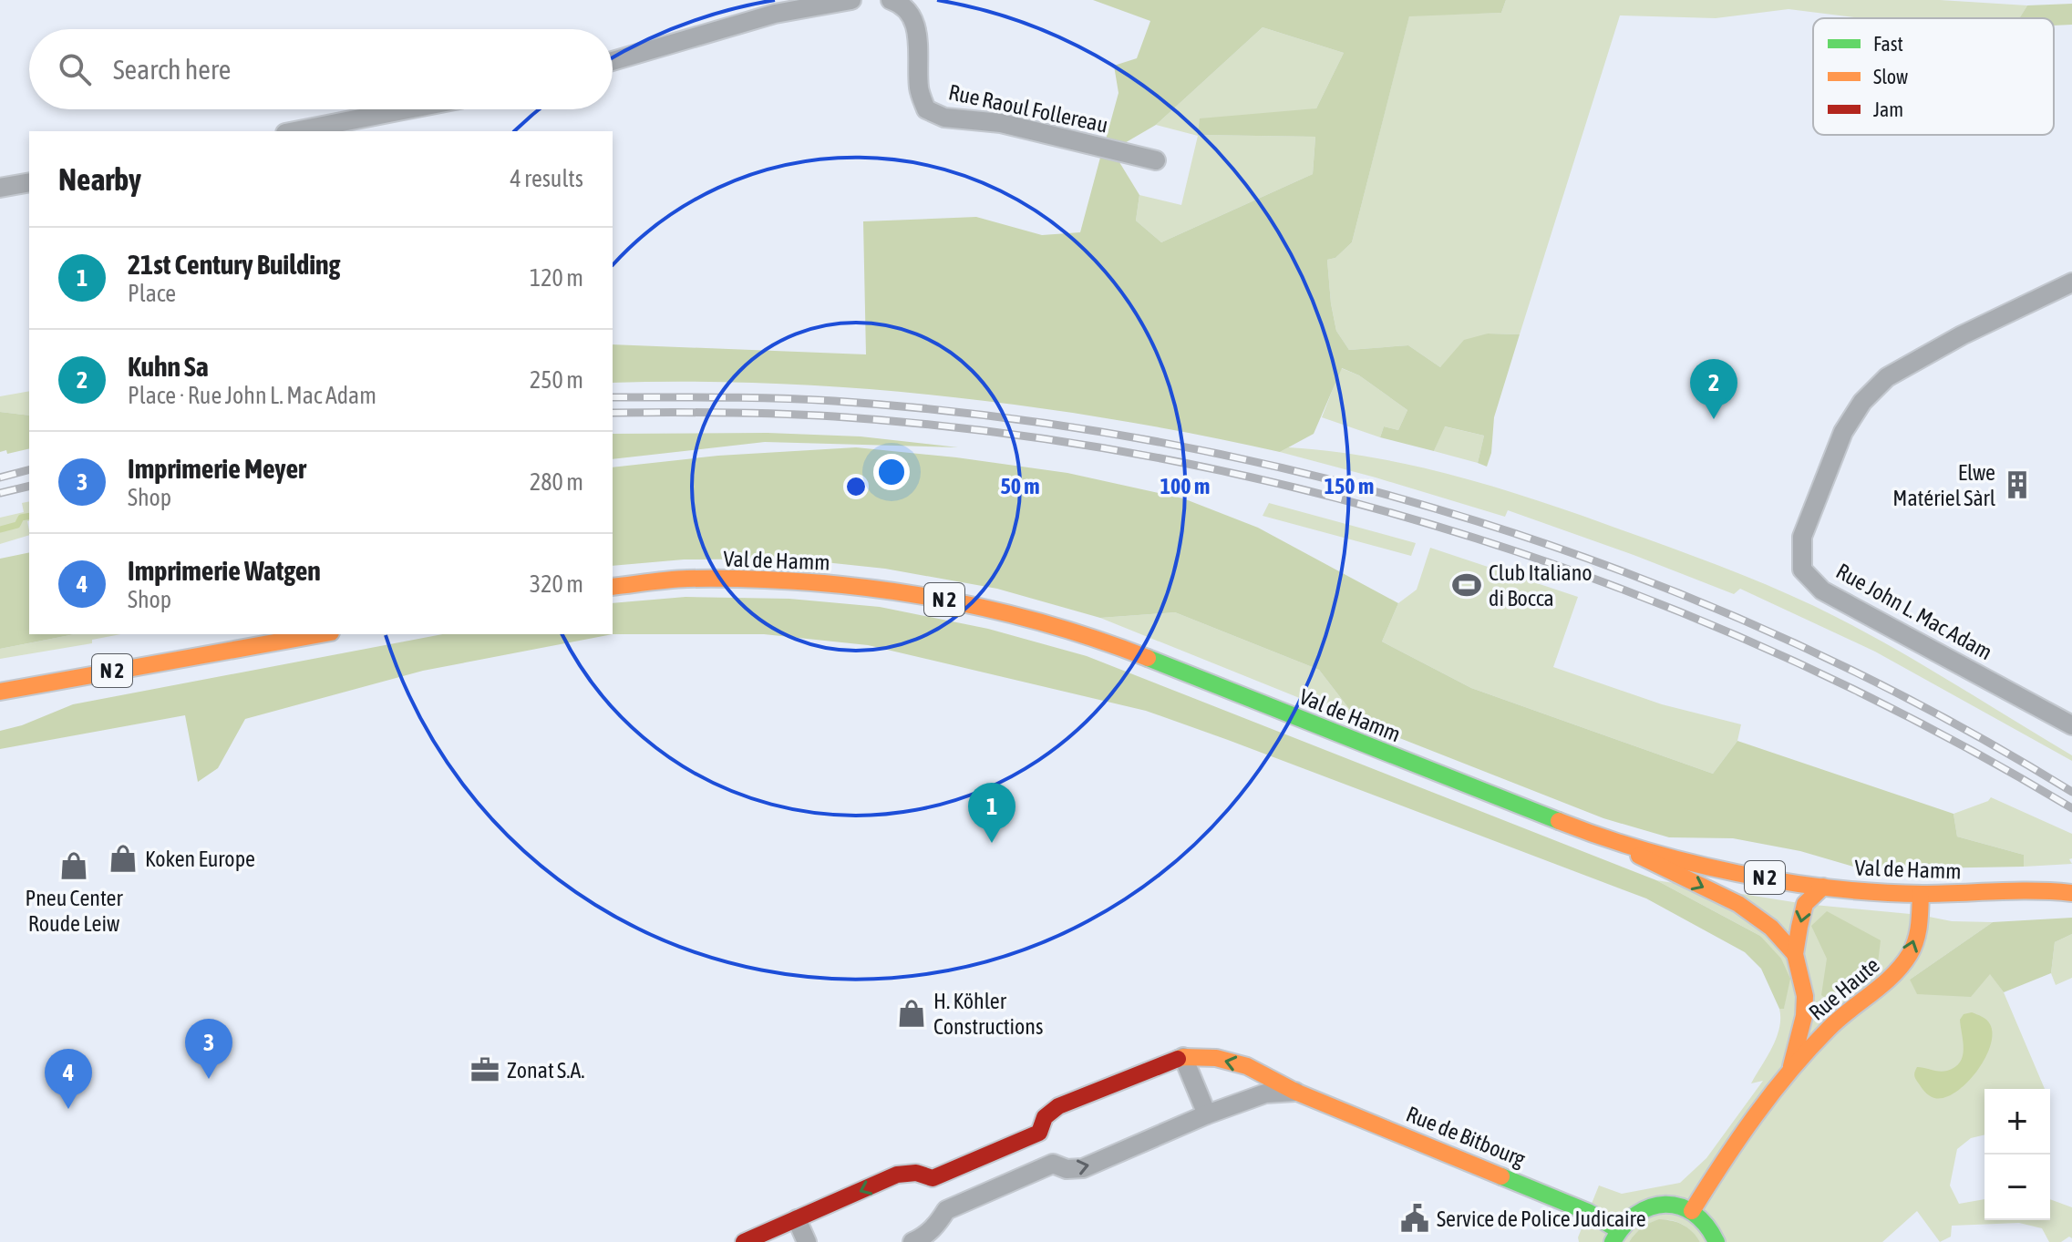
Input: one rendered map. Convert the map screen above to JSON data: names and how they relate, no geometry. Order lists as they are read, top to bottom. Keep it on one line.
{"streets":{"main road":["Val de Hamm","N 2","Rue Haute","Rue de Bitbourg"],"street":["Rue Raoul Follereau","Rue John L. Mac Adam"]},"crossings":[["Val de Hamm","Rue Haute"]],"places":{"building":["Elwe Matériel Sàrl"],"sports":["Club Italiano di Bocca"],"shop":["Koken Europe","Pneu Center Roude Leiw","H. Köhler Constructions"],"office":["Zonat S.A."],"public building":["Service de Police Judicaire"]},"legend":["Fast","Slow","Jam"],"page":{"search":"Search here","heading":["Nearby","4 results"],"list":[{"mark":"1","name":"21st Century Building","note":"Place","value":"120 m"},{"mark":"2","name":"Kuhn Sa","note":"Place · Rue John L. Mac Adam","value":"250 m"},{"mark":"3","name":"Imprimerie Meyer","note":"Shop","value":"280 m"},{"mark":"4","name":"Imprimerie Watgen","note":"Shop","value":"320 m"}],"pins":["2","1","3","4"],"map_buttons":["+","−"]},"rings":["50 m","100 m","150 m"]}
